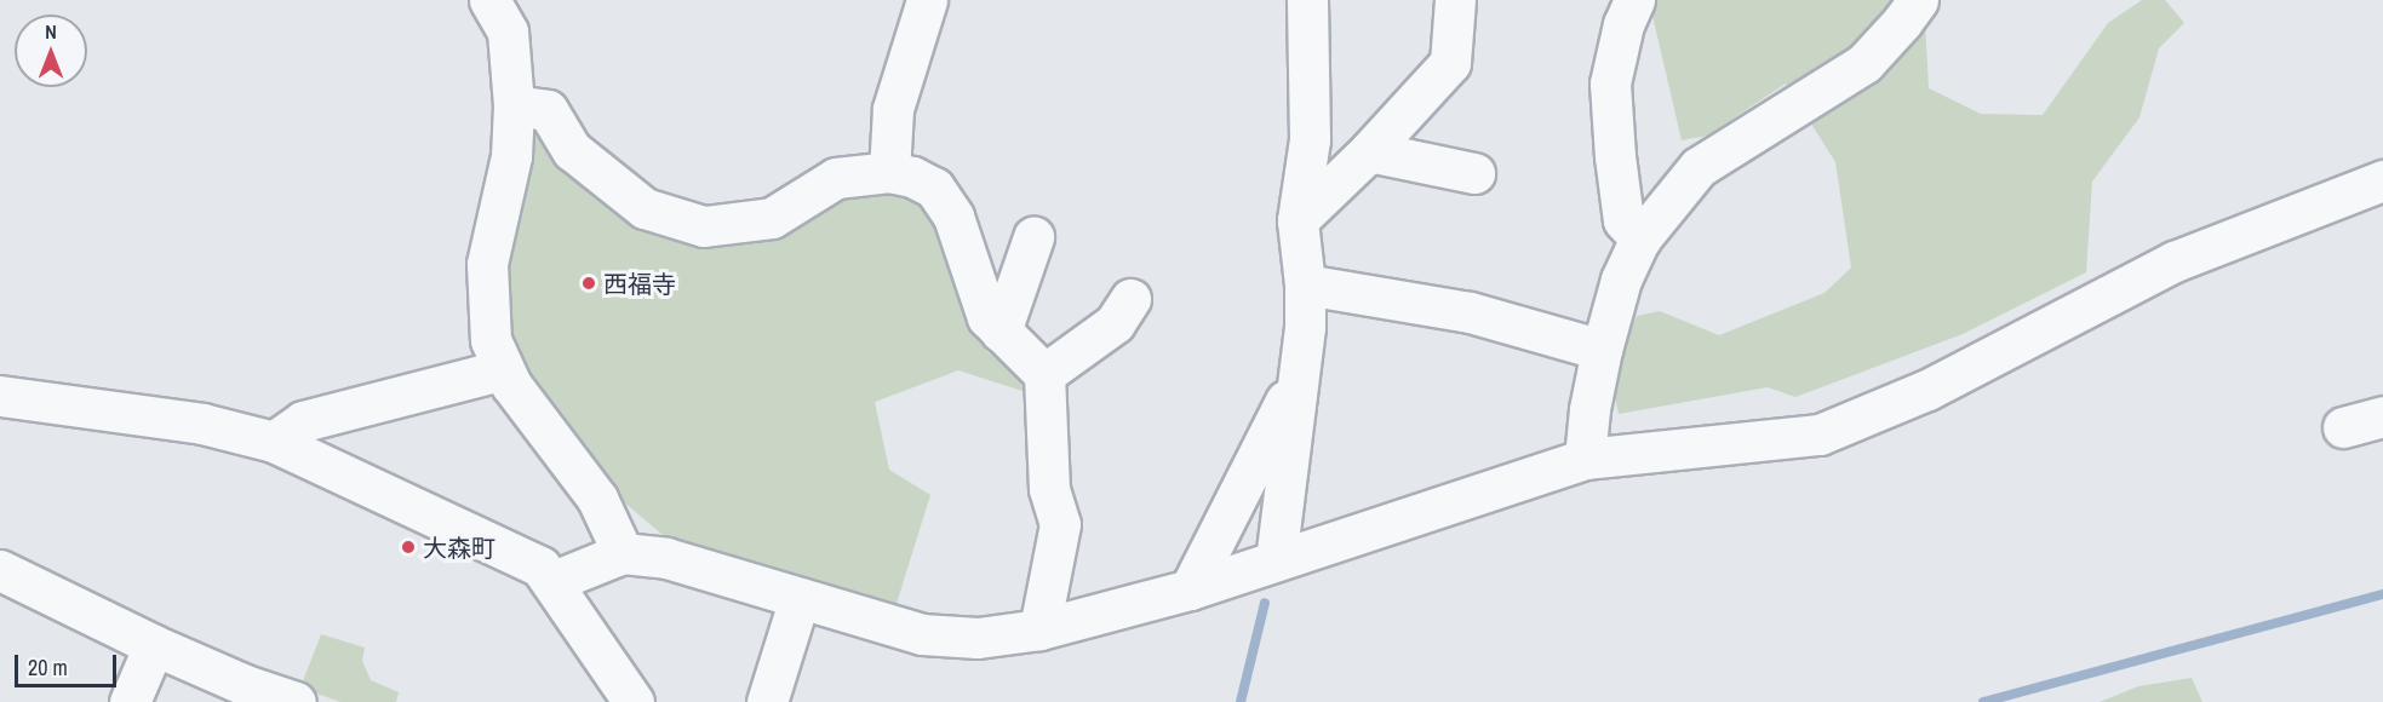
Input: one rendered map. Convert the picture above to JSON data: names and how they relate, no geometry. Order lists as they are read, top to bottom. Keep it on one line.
{"places":["西福寺","大森町"],"scale_bar":"20 m","north":"top"}
